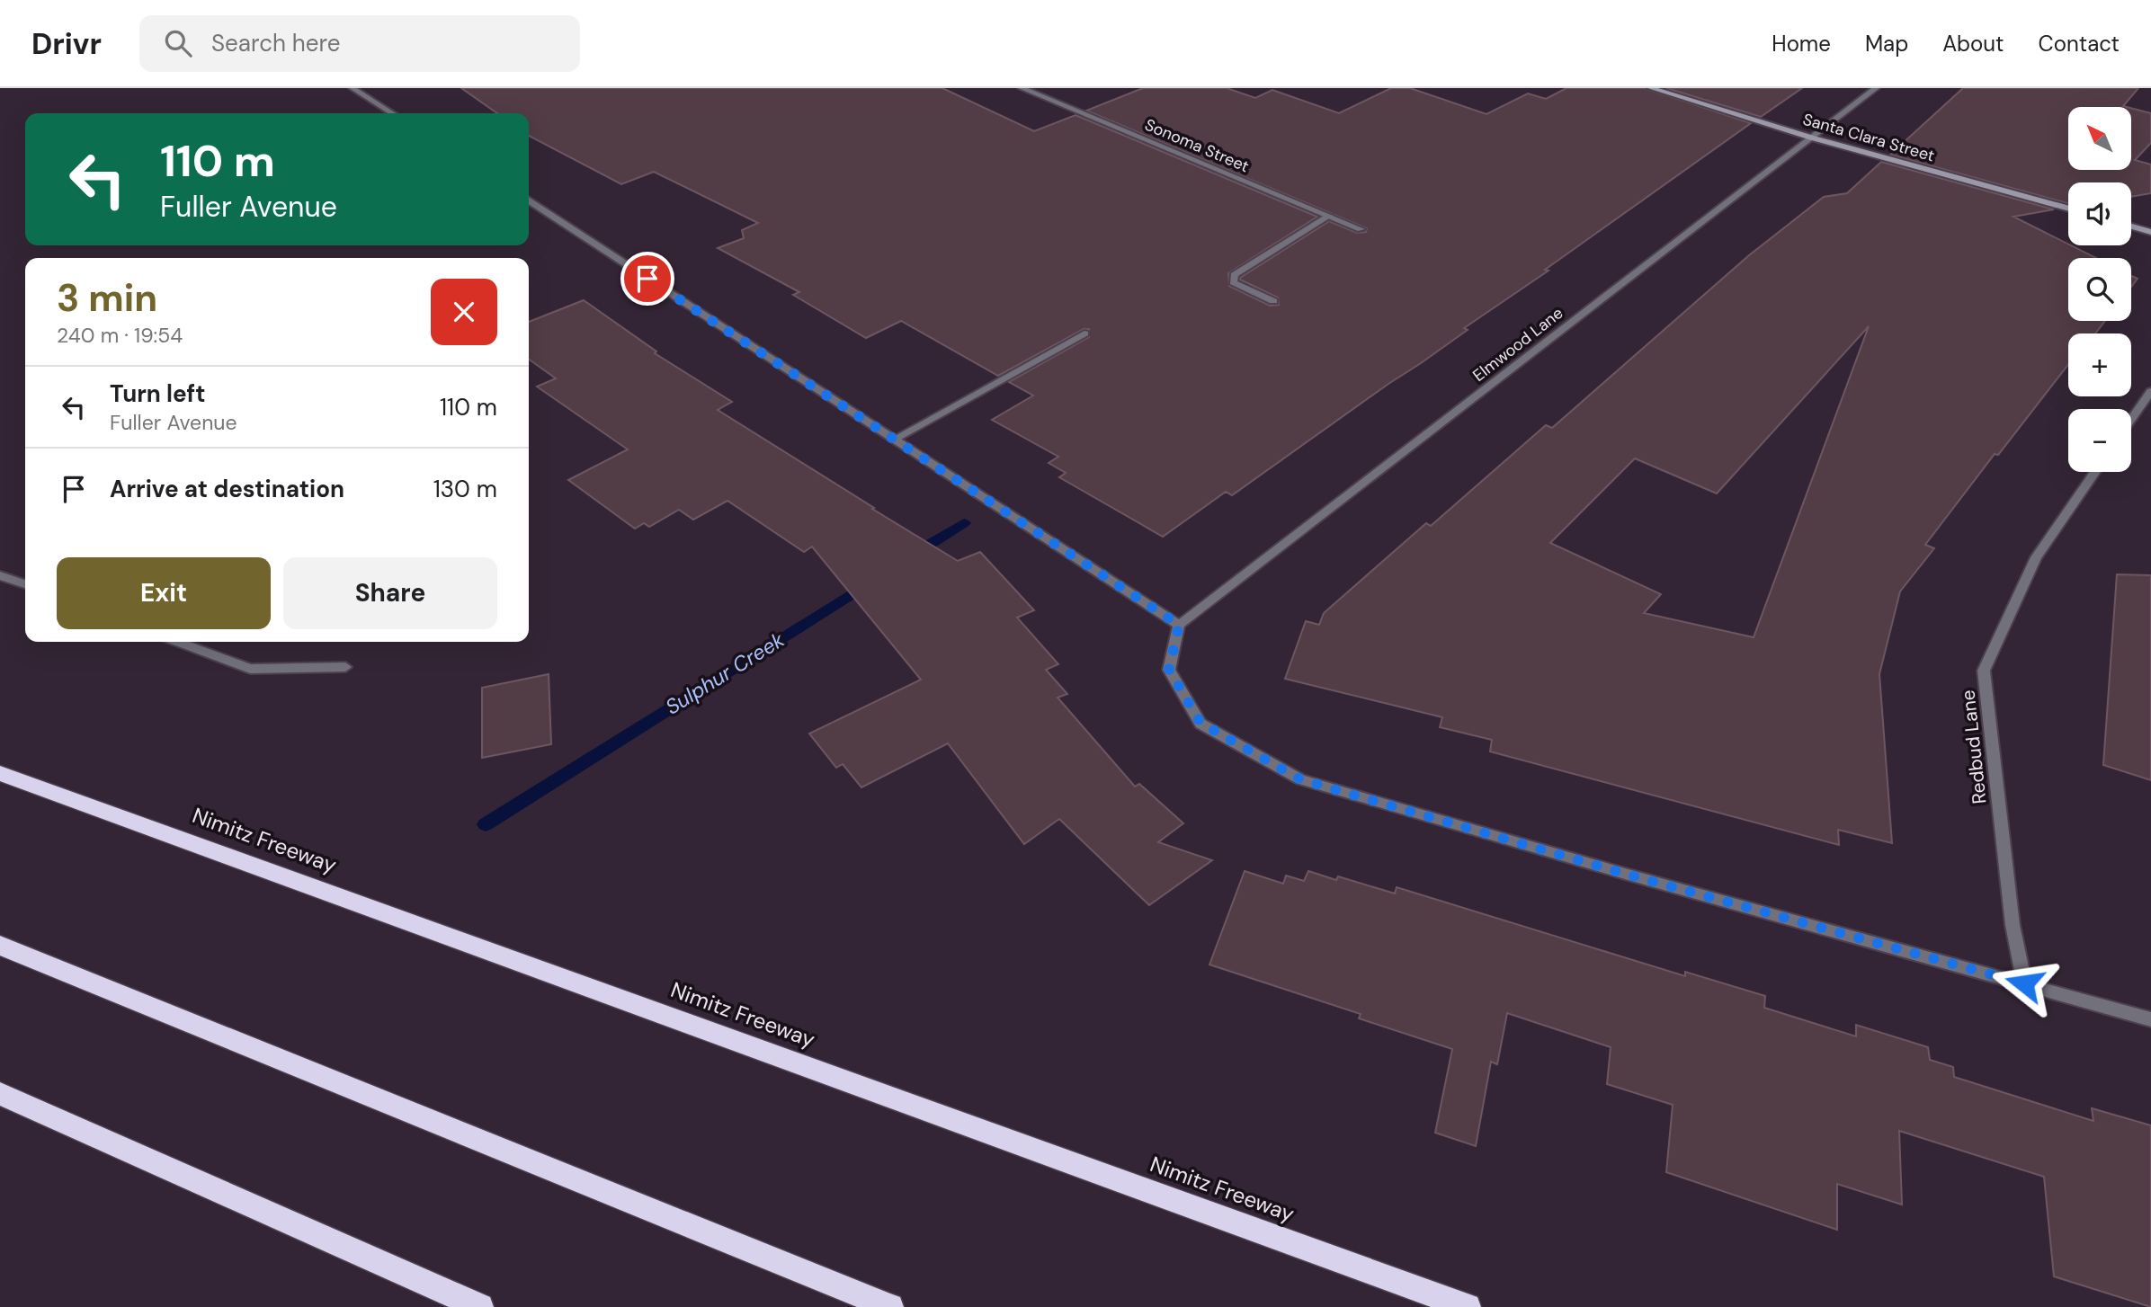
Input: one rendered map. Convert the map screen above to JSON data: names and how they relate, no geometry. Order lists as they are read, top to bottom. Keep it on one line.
{"streets":{"highway":["Nimitz Freeway"],"main road":["Santa Clara Street"],"street":["Sonoma Street","Elmwood Lane","Redbud Lane"]},"crossings":[["Santa Clara Street","Elmwood Lane"]],"water":["Sulphur Creek"],"north":"top left","page":{"header":"Drivr","search":"Search here","nav":["Home","Map","About","Contact"],"map_buttons":["+","−"],"turn":["110 m","Fuller Avenue"],"heading":["3 min","240 m · 19:54"],"list":[{"name":"Turn left","note":"Fuller Avenue","value":"110 m"},{"name":"Arrive at destination","value":"130 m"}],"buttons":["Exit","Share"]}}
